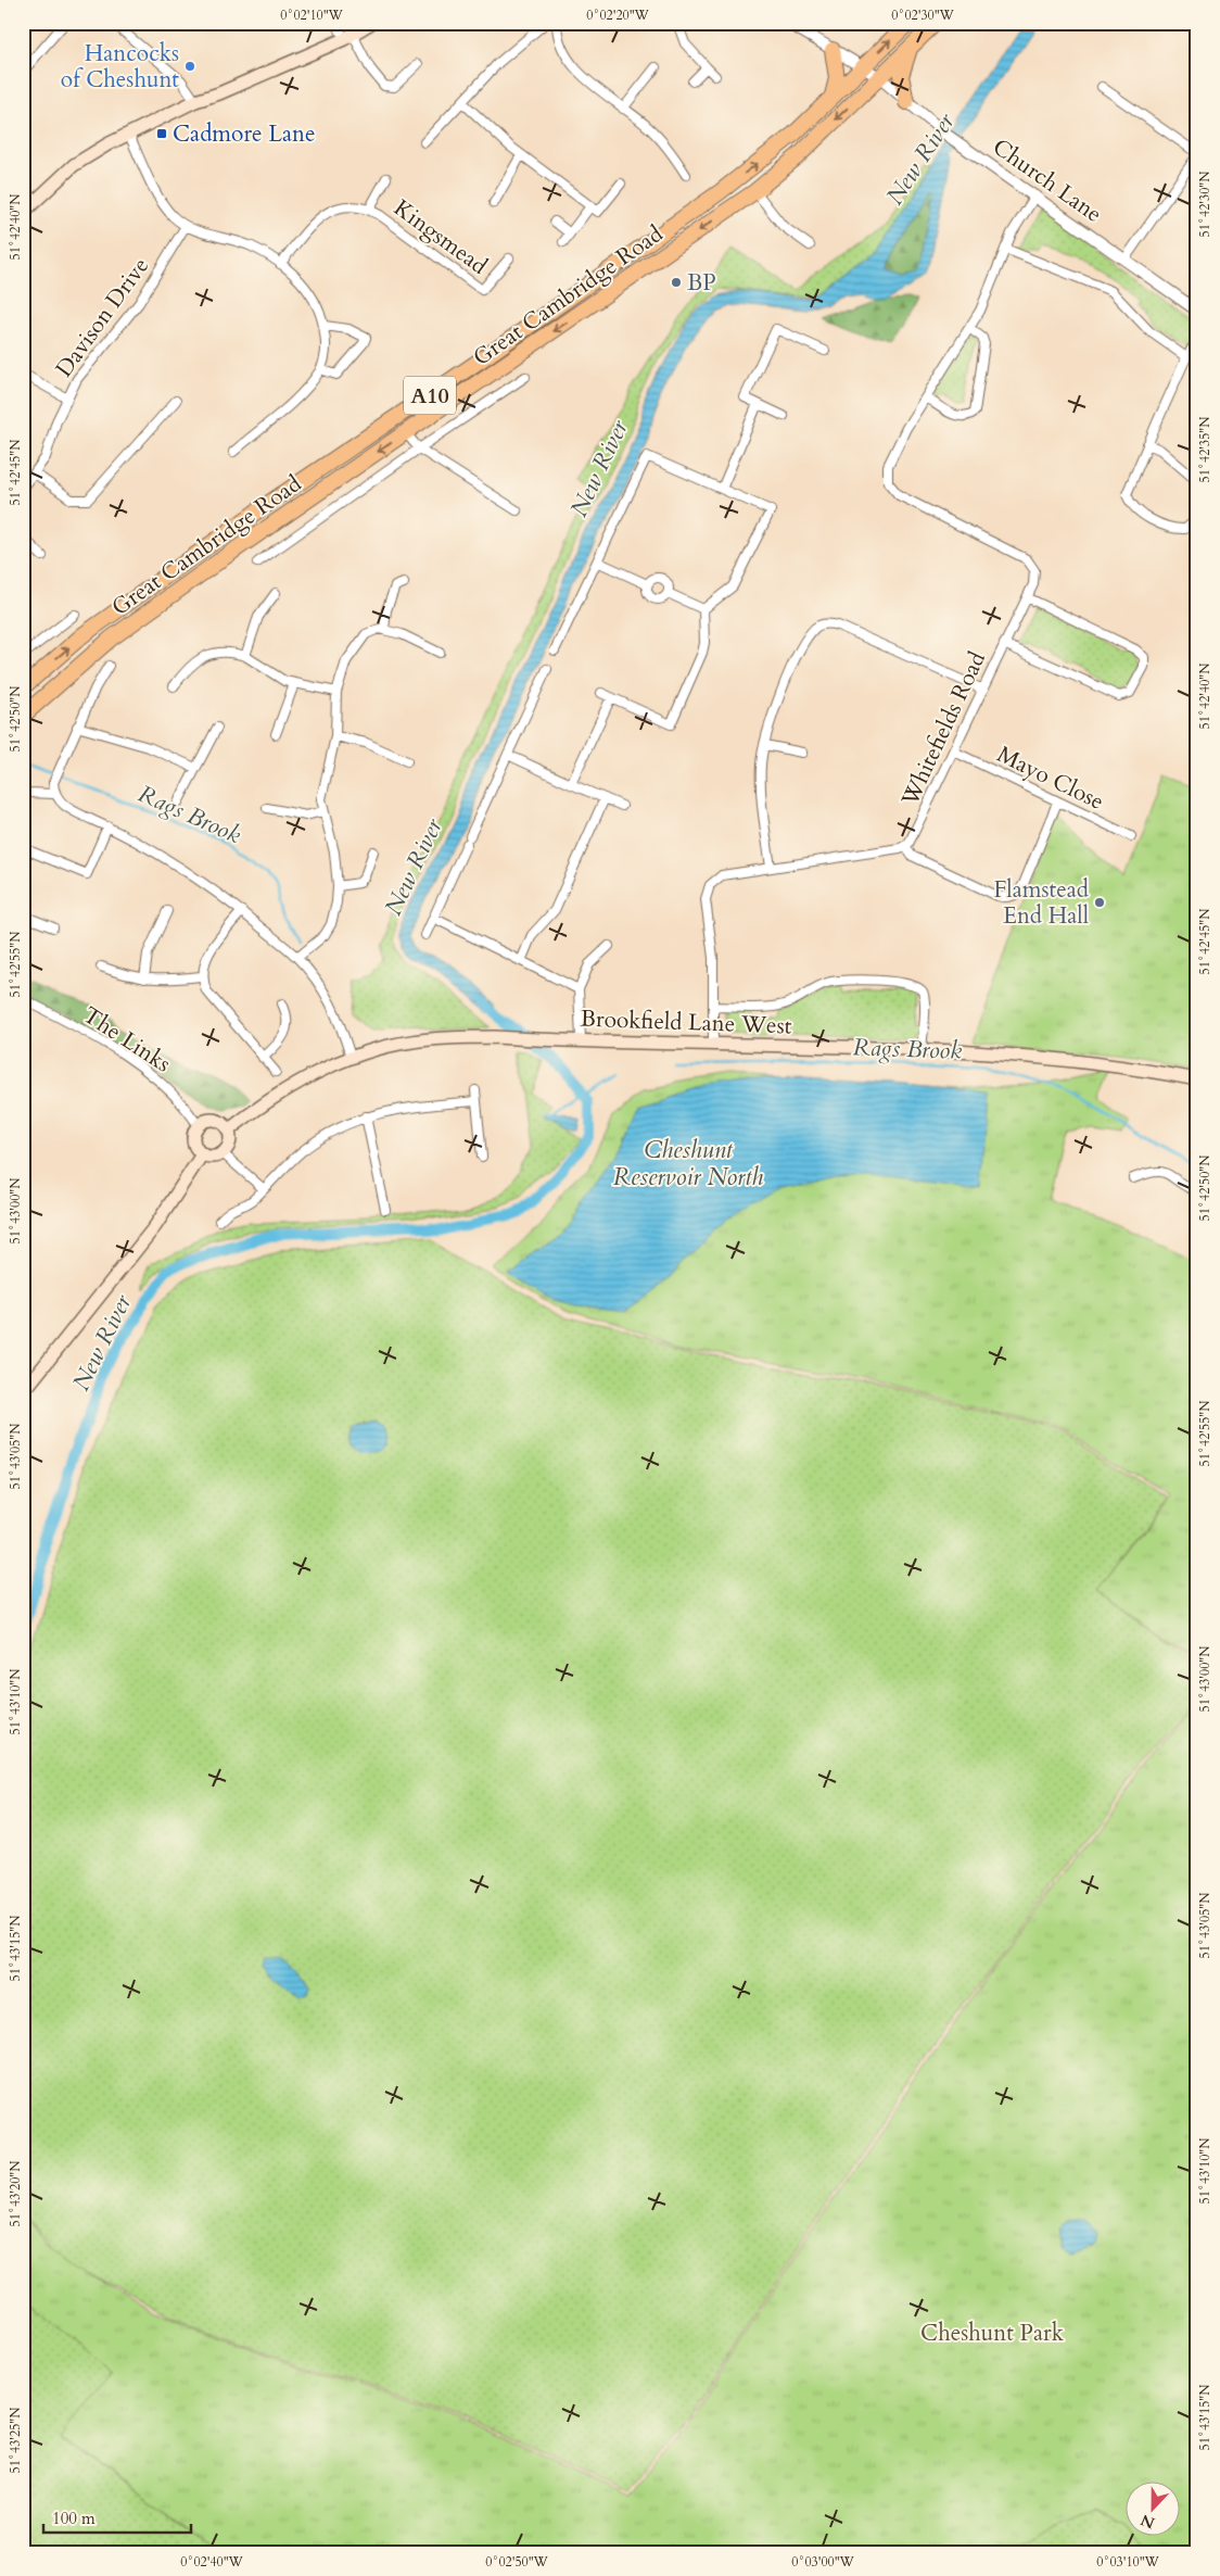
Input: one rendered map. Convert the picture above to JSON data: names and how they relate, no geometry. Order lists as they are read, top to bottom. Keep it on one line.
{"streets":{"highway":["Great Cambridge Road","A10"],"main road":["Brookfield Lane West"],"street":["Church Lane","Kingsmead","Davison Drive","Whitefields Road","Mayo Close","The Links"]},"crossings":[["Church Lane","Great Cambridge Road"],["Church Lane","Whitefields Road"],["Whitefields Road","Mayo Close"],["Brookfield Lane West","The Links"]],"water":["New River","Rags Brook","Cheshunt Reservoir North"],"parks":["Cheshunt Park"],"places":{"other":["Hancocks of Cheshunt","BP","Flamstead End Hall"],"transit":["Cadmore Lane"]},"scale_bar":"100 m","north":"bottom","coordinates":["0°02'10\"W","0°02'20\"W","0°02'30\"W","51°42'30\"N","51°42'40\"N","51°42'35\"N","51°42'45\"N","51°42'50\"N","51°42'55\"N","51°43'00\"N","51°43'05\"N","51°43'10\"N","51°43'15\"N","51°43'20\"N","51°43'25\"N","0°02'40\"W","0°02'50\"W","0°03'00\"W","0°03'10\"W"]}
